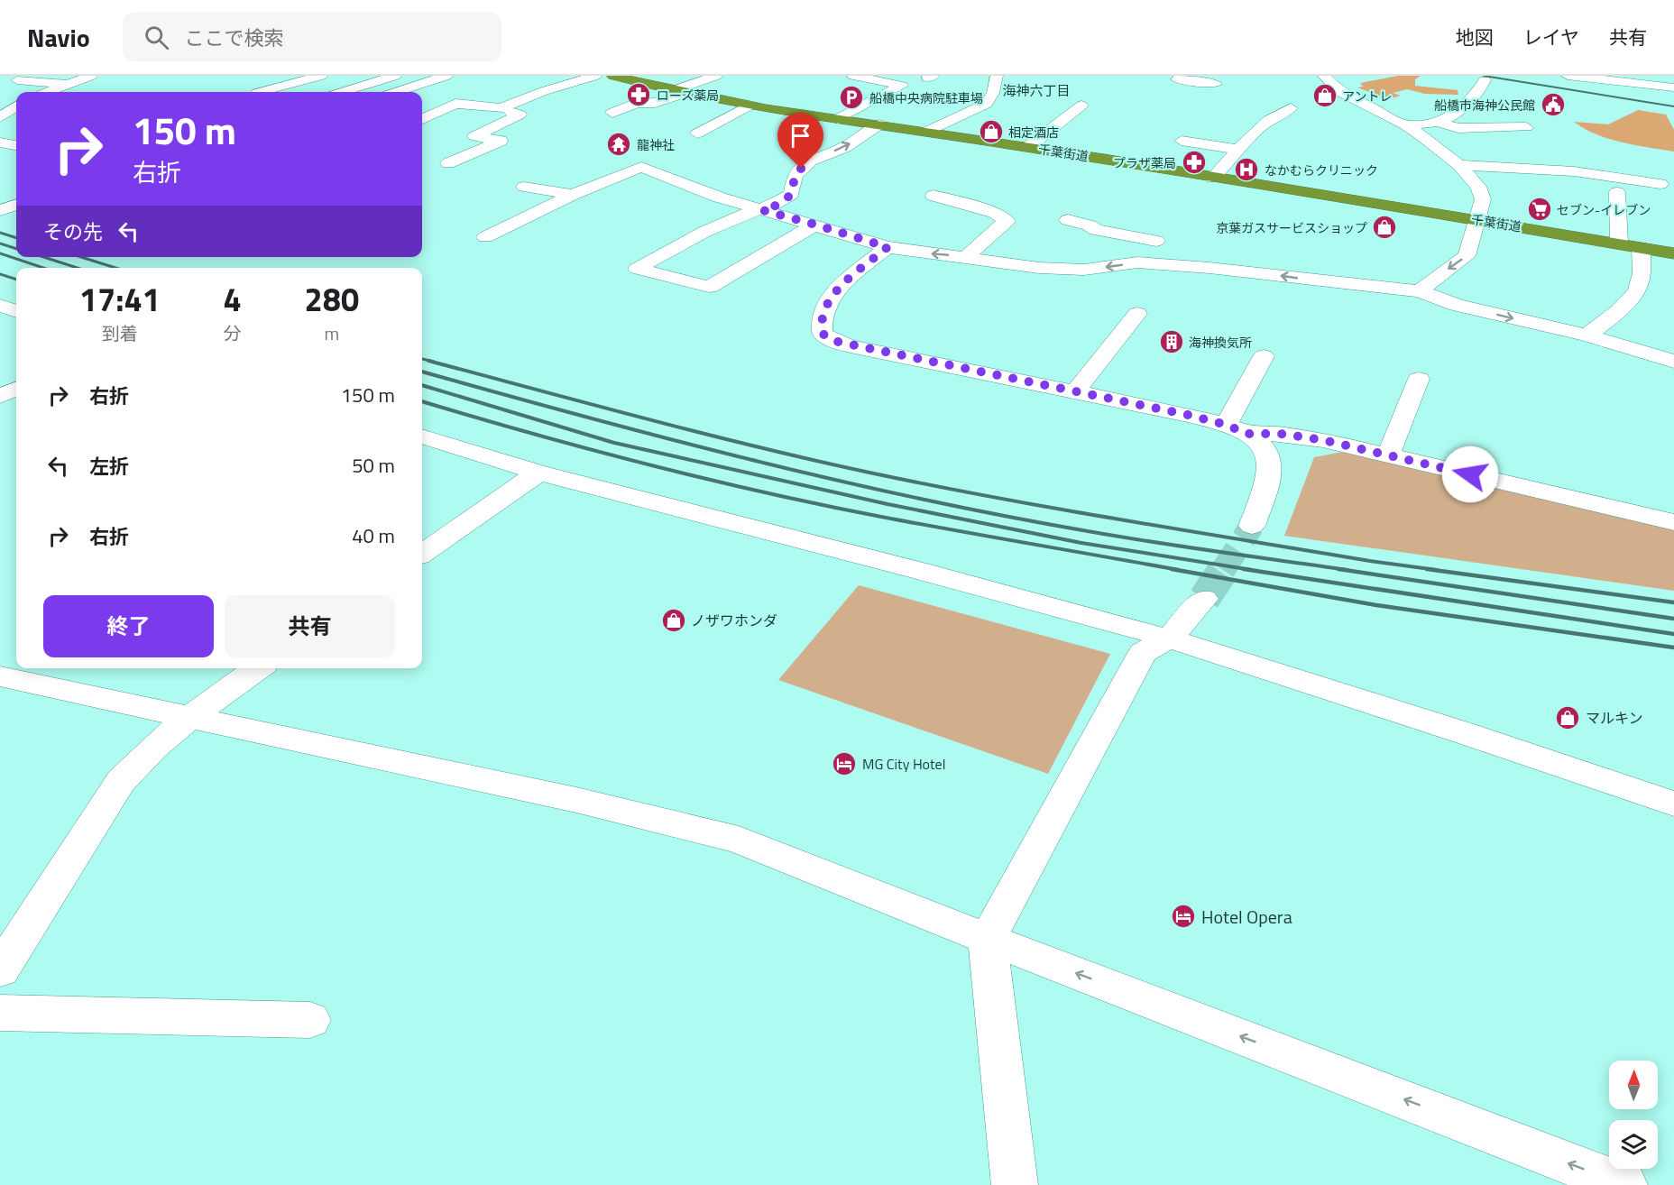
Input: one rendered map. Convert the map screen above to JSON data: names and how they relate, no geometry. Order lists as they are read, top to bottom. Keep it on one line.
{"streets":{"highway":["千葉街道"]},"districts":["海神六丁目"],"places":{"pharmacy":["ローズ薬局","プラザ薬局"],"shop":["アントレ","相定酒店","京葉ガスサービスショップ","ノザワホンダ","マルキン"],"parking":["船橋中央病院駐車場"],"public building":["船橋市海神公民館"],"temple":["龍神社"],"hospital":["なかむらクリニック"],"supermarket":["セブン-イレブン"],"building":["海神換気所"],"hotel":["MG City Hotel","Hotel Opera"]},"north":"top","page":{"header":"Navio","search":"ここで検索","nav":["地図","レイヤ","共有"],"turn":["150 m","右折"],"then":"その先","eta":["17:41","到着","4","分","280","m"],"list":[{"name":"右折","value":"150 m"},{"name":"左折","value":"50 m"},{"name":"右折","value":"40 m"}],"buttons":["終了","共有"]}}
